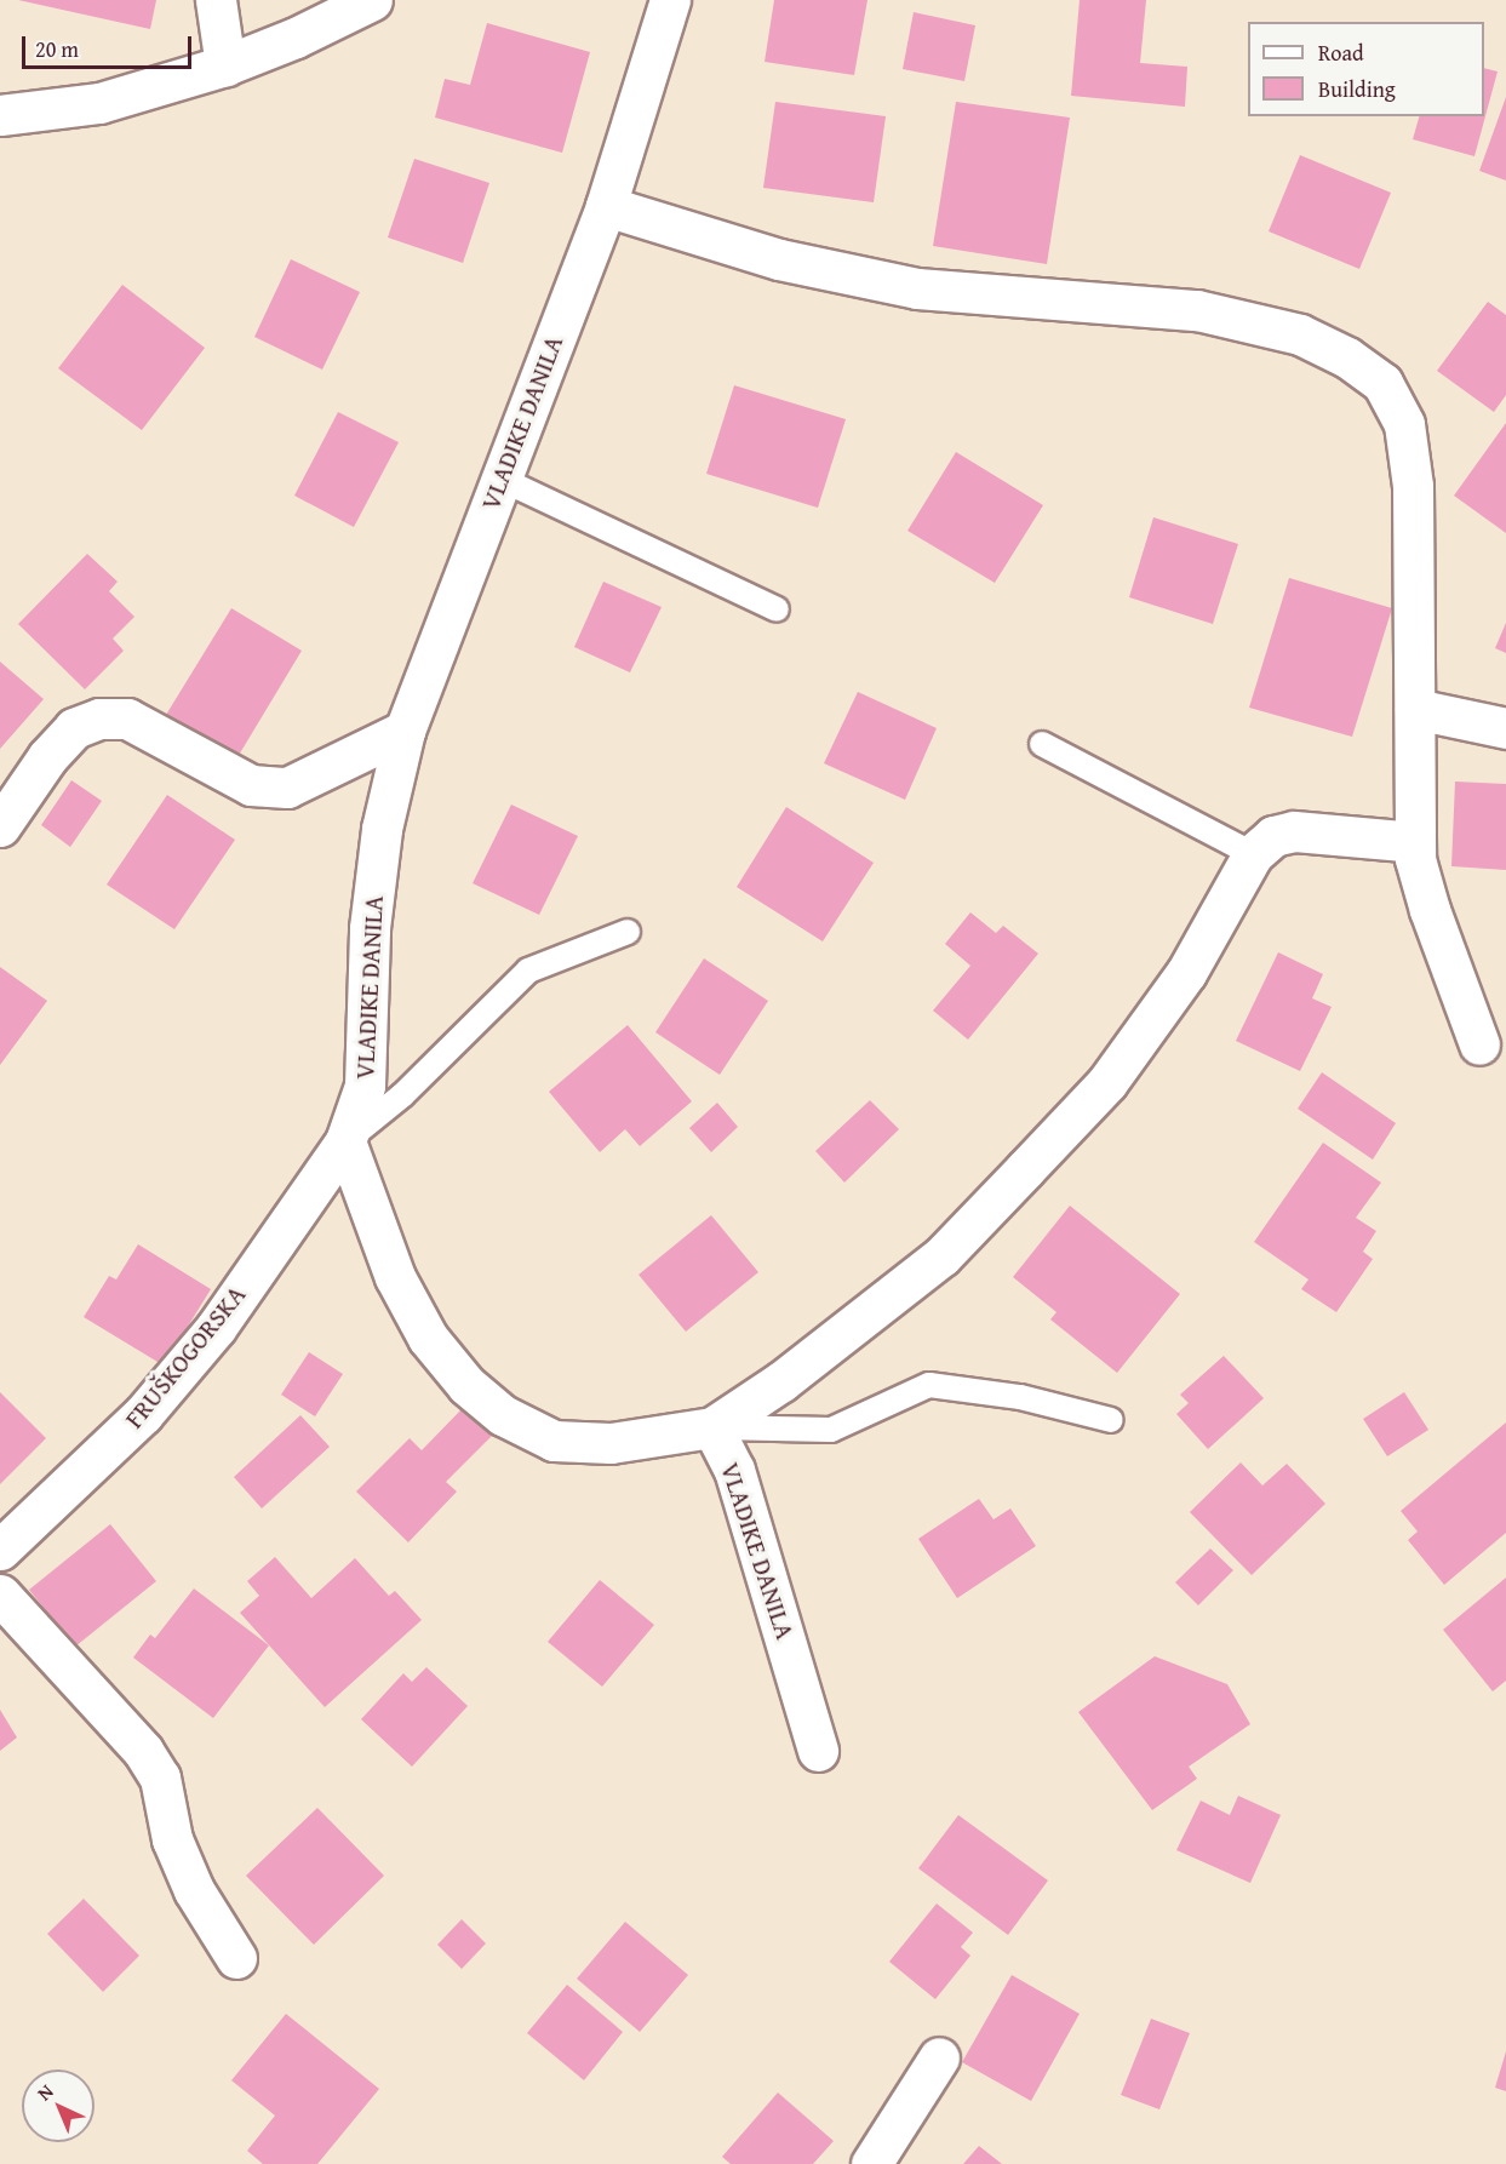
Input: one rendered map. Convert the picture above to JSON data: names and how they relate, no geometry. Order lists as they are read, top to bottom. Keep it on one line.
{"streets":{"street":["VLADIKE DANILA","FRUŠKOGORSKA"]},"crossings":[["VLADIKE DANILA","FRUŠKOGORSKA"]],"legend":["Road","Building"],"scale_bar":"20 m","north":"top left"}
